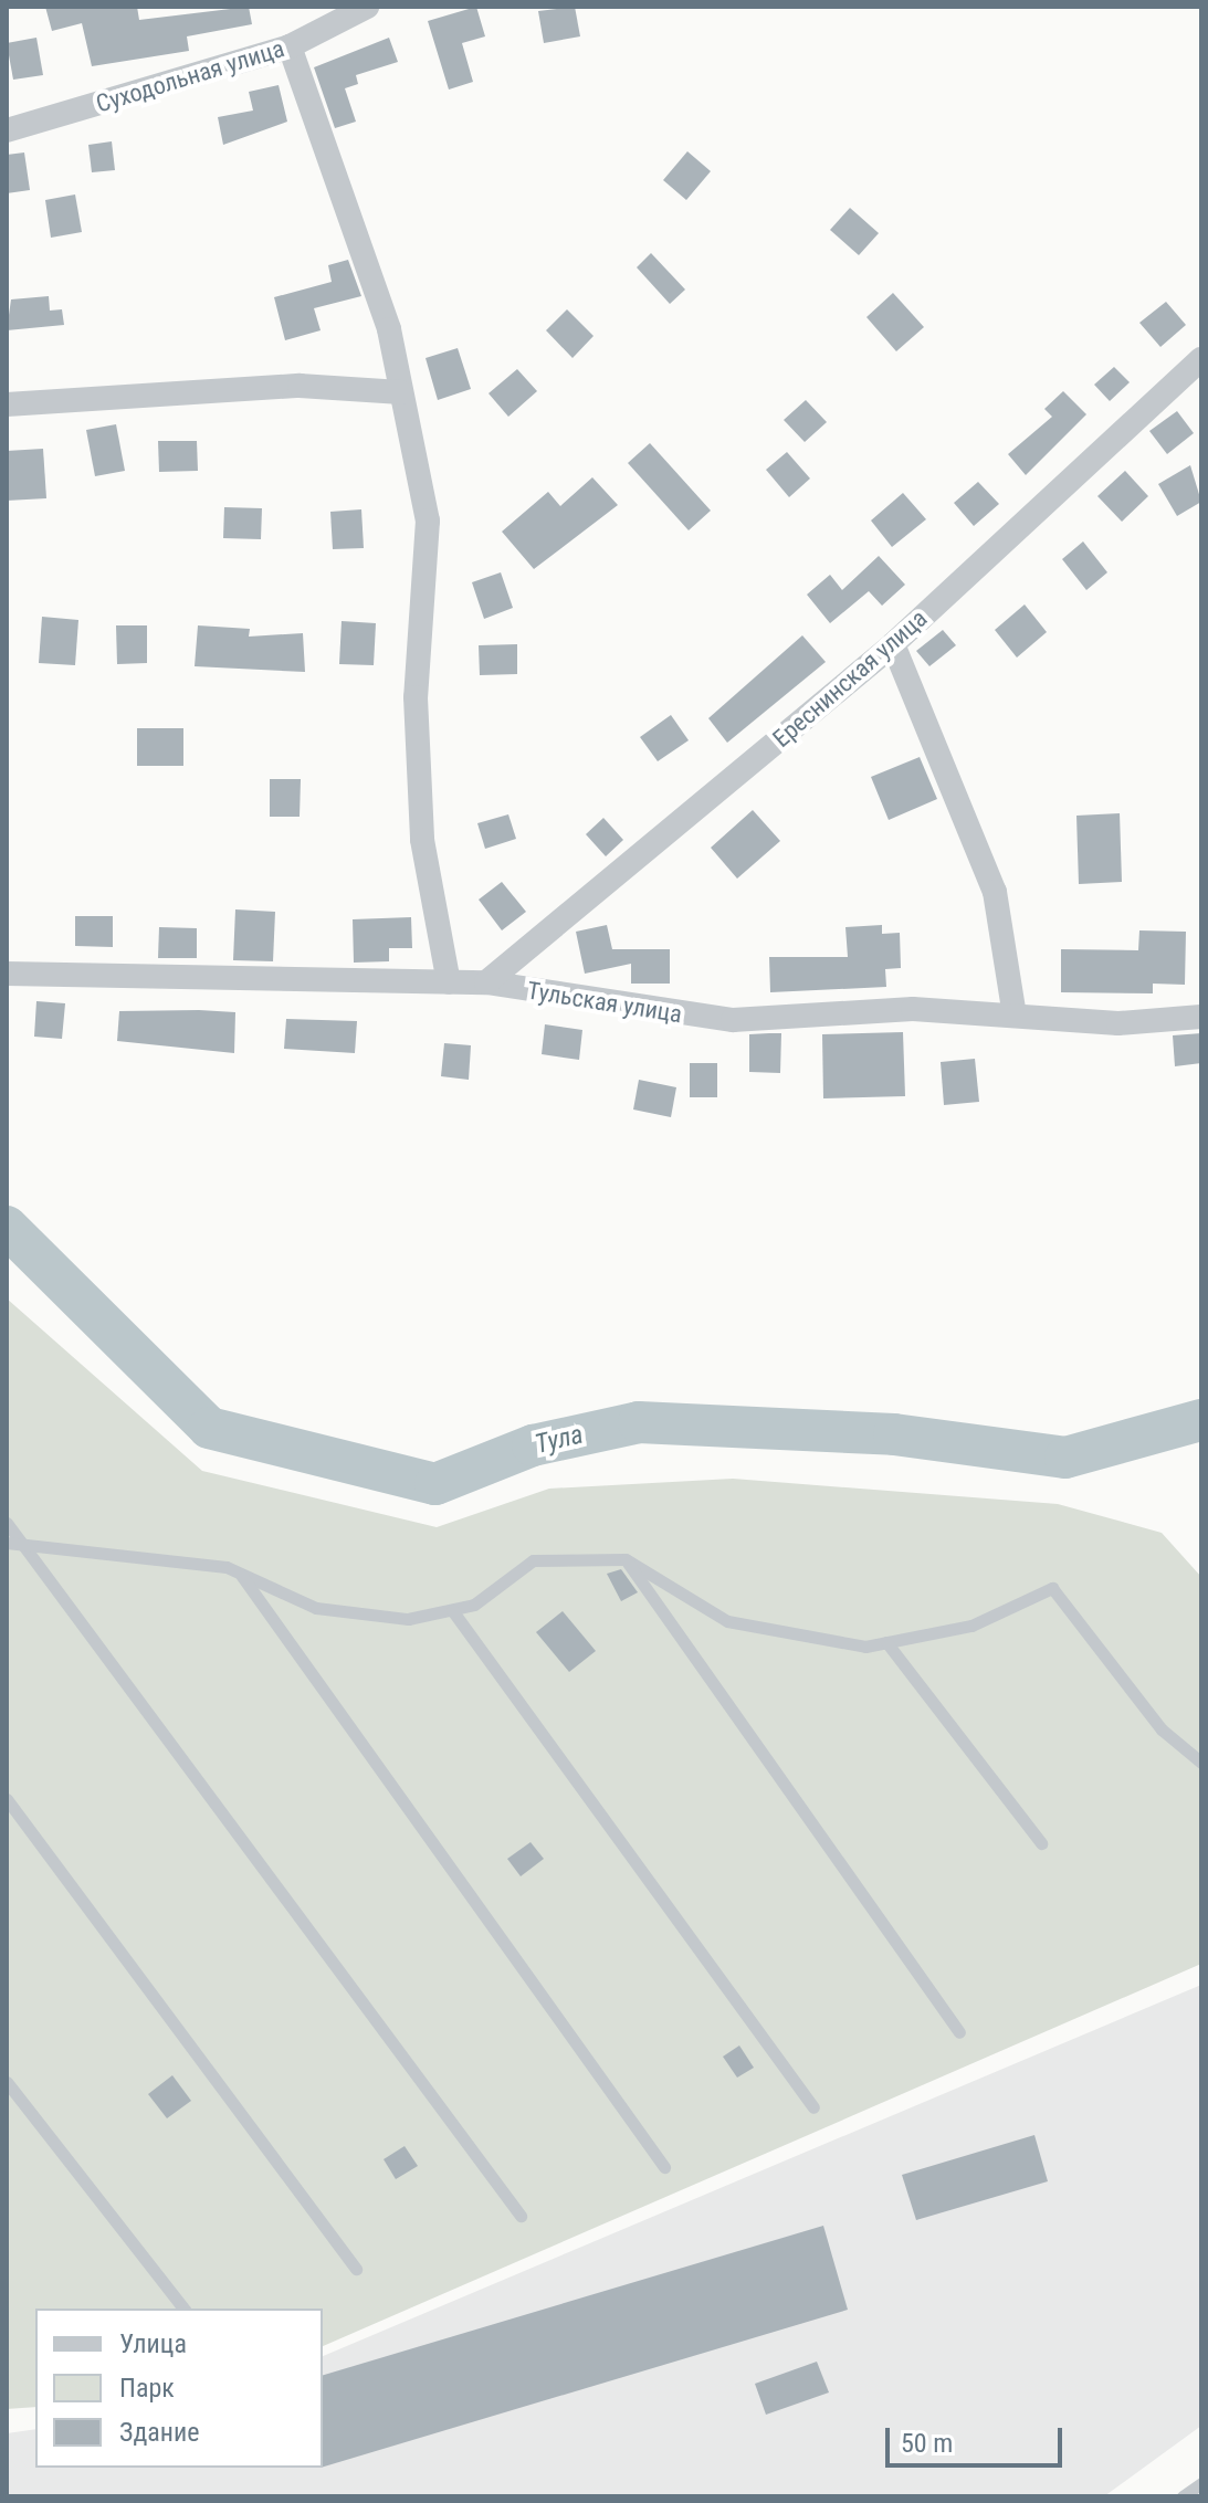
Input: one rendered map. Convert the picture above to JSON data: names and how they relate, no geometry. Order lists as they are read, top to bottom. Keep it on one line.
{"streets":{"street":["Суходольная улица","Ереснинская улица","Тульская улица"]},"crossings":[["Ереснинская улица","Тульская улица"]],"water":["Тула"],"legend":["Улица","Парк","Здание"],"scale_bar":"50 m"}
